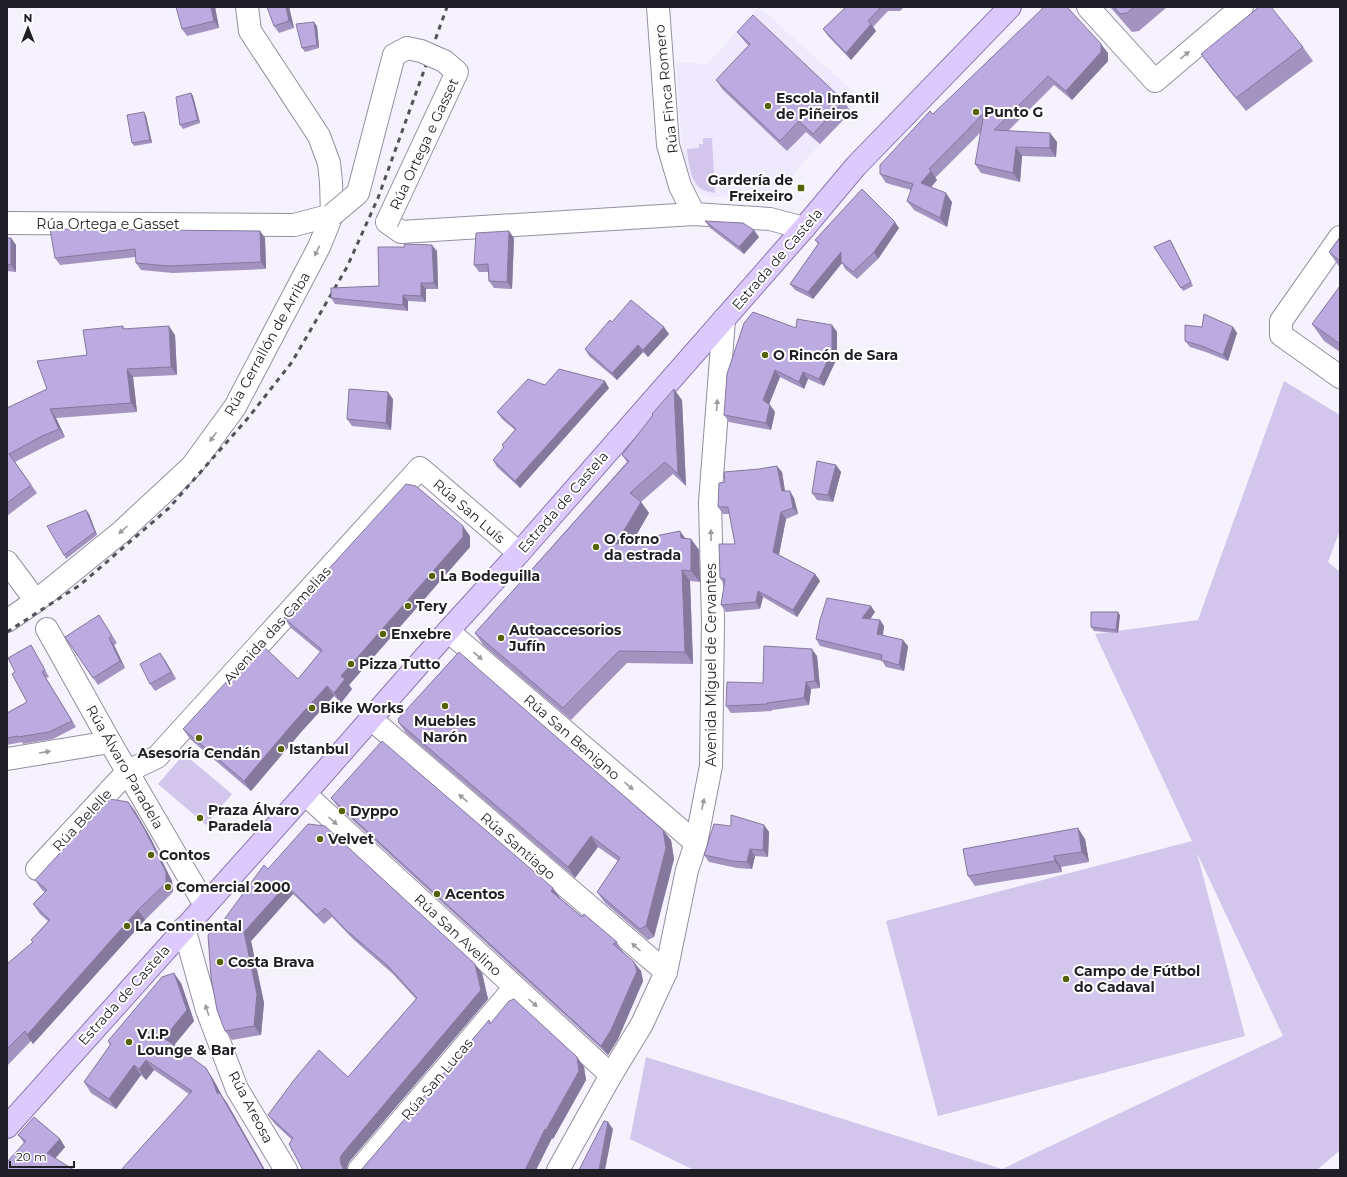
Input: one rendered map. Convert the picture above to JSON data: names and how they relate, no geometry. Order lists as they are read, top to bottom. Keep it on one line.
{"streets":{"main road":["Estrada de Castela"],"street":["Rúa Finca Romero","Rúa Ortega e Gasset","Rúa Cerrallón de Arriba","Rúa San Luís","Avenida das Camelias","Avenida Miguel de Cervantes","Rúa San Benigno","Rúa Álvaro Paradela","Rúa Belelle","Rúa Santiago","Rúa San Avelino","Rúa San Lucas","Rúa Areosa"]},"crossings":[["Rúa Finca Romero","Rúa Ortega e Gasset"],["Rúa Ortega e Gasset","Estrada de Castela"],["Rúa Ortega e Gasset","Rúa Cerrallón de Arriba"],["Estrada de Castela","Rúa San Luís"],["Estrada de Castela","Avenida Miguel de Cervantes"],["Estrada de Castela","Rúa San Benigno"],["Estrada de Castela","Rúa Álvaro Paradela"],["Estrada de Castela","Rúa Santiago"],["Estrada de Castela","Rúa San Avelino"],["Estrada de Castela","Rúa Areosa"],["Rúa San Luís","Avenida das Camelias"],["Avenida das Camelias","Rúa Álvaro Paradela"],["Avenida das Camelias","Rúa Belelle"],["Avenida Miguel de Cervantes","Rúa San Benigno"],["Avenida Miguel de Cervantes","Rúa Santiago"],["Avenida Miguel de Cervantes","Rúa San Avelino"],["Rúa Álvaro Paradela","Rúa Belelle"],["Rúa San Avelino","Rúa San Lucas"]],"one_way":["Rúa Cerrallón de Arriba","Avenida Miguel de Cervantes","Rúa San Benigno","Rúa Santiago","Rúa San Avelino","Rúa Areosa"],"places":{"other":["Escola Infantil de Piñeiros","Punto G","O Rincón de Sara","O forno da estrada","La Bodeguilla","Tery","Enxebre","Autoaccesorios Jufín","Pizza Tutto","Muebles Narón","Bike Works","Asesoría Cendán","Istanbul","Dyppo","Praza Álvaro Paradela","Velvet","Contos","Comercial 2000","Acentos","La Continental","Costa Brava","Campo de Fútbol do Cadaval","V.I.P Lounge & Bar"],"transit":["Gardería de Freixeiro"]},"scale_bar":"20 m","north":"top"}
